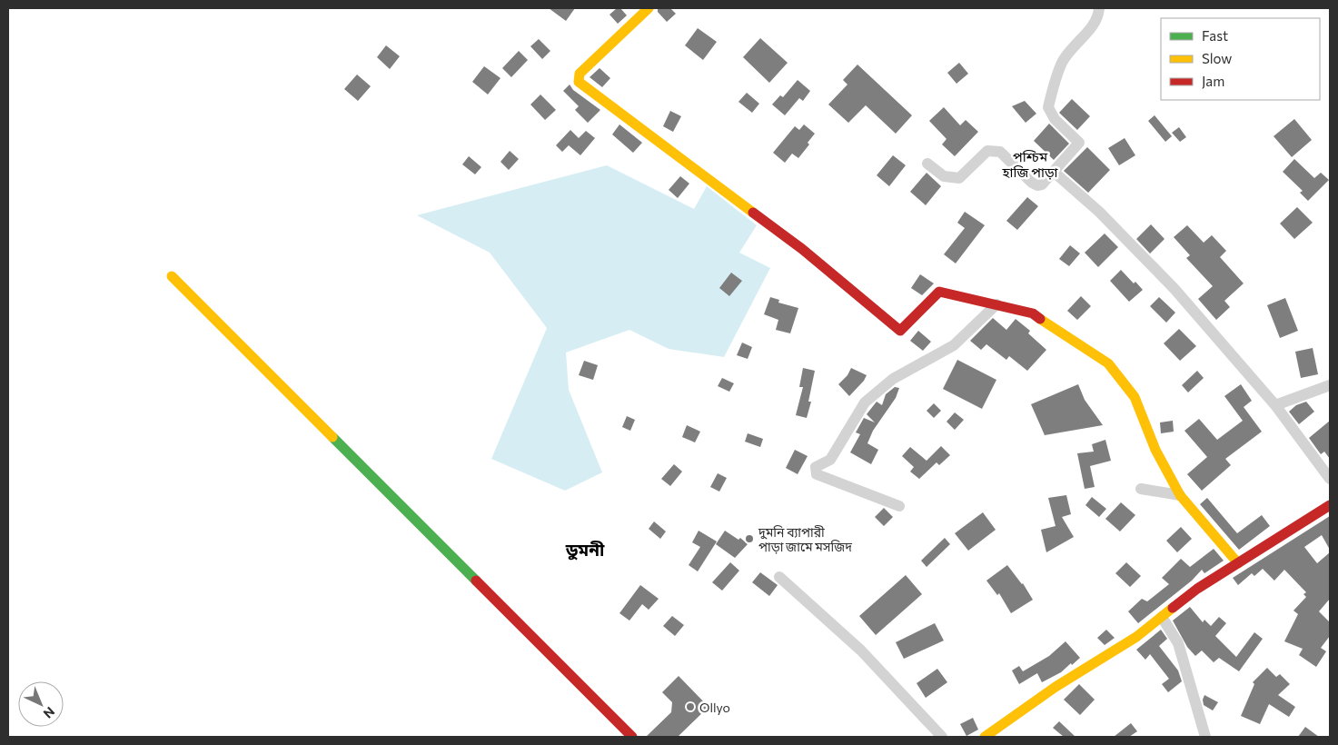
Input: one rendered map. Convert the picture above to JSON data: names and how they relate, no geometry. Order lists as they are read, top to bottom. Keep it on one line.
{"districts":["পশ্চিম হাজি পাড়া","ডুমনী"],"places":["দুমনি ব্যাপারী পাড়া জামে মসজিদ","Ollyo"],"legend":["Fast","Slow","Jam"],"north":"bottom right"}
